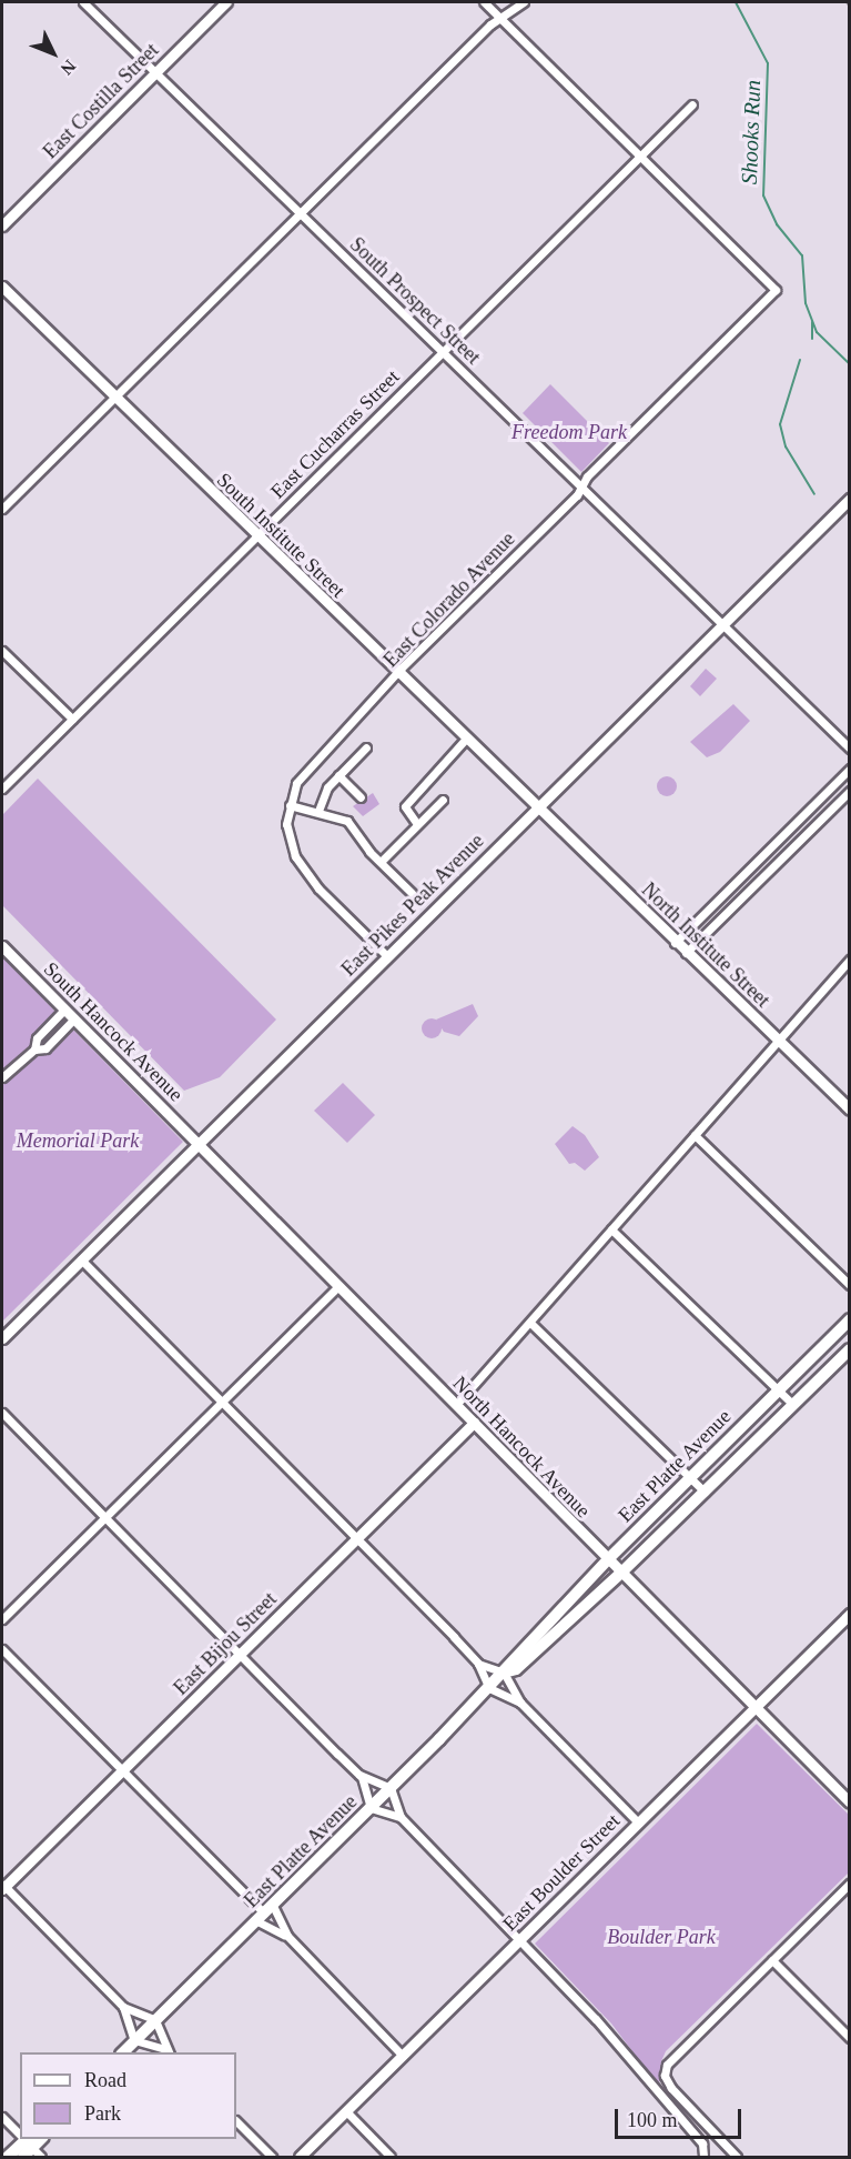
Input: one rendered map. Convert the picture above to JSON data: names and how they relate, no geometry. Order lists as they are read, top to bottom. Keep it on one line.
{"streets":{"main road":["East Platte Avenue"],"street":["East Costilla Street","South Prospect Street","East Cucharras Street","South Institute Street","East Colorado Avenue","East Pikes Peak Avenue","North Institute Street","South Hancock Avenue","North Hancock Avenue","East Bijou Street","East Boulder Street"]},"crossings":[["East Costilla Street","South Prospect Street"],["South Prospect Street","East Cucharras Street"],["South Prospect Street","East Colorado Avenue"],["South Prospect Street","East Pikes Peak Avenue"],["East Cucharras Street","South Institute Street"],["East Cucharras Street","East Colorado Avenue"],["South Institute Street","East Colorado Avenue"],["South Institute Street","East Pikes Peak Avenue"],["South Institute Street","North Institute Street"],["East Colorado Avenue","East Pikes Peak Avenue"],["East Pikes Peak Avenue","North Institute Street"],["East Pikes Peak Avenue","South Hancock Avenue"],["East Pikes Peak Avenue","North Hancock Avenue"],["South Hancock Avenue","North Hancock Avenue"],["North Hancock Avenue","East Platte Avenue"],["North Hancock Avenue","East Bijou Street"],["North Hancock Avenue","East Boulder Street"]],"water":["Shooks Run"],"parks":["Freedom Park","Memorial Park","Boulder Park"],"legend":["Road","Park"],"scale_bar":"100 m","north":"bottom right"}
